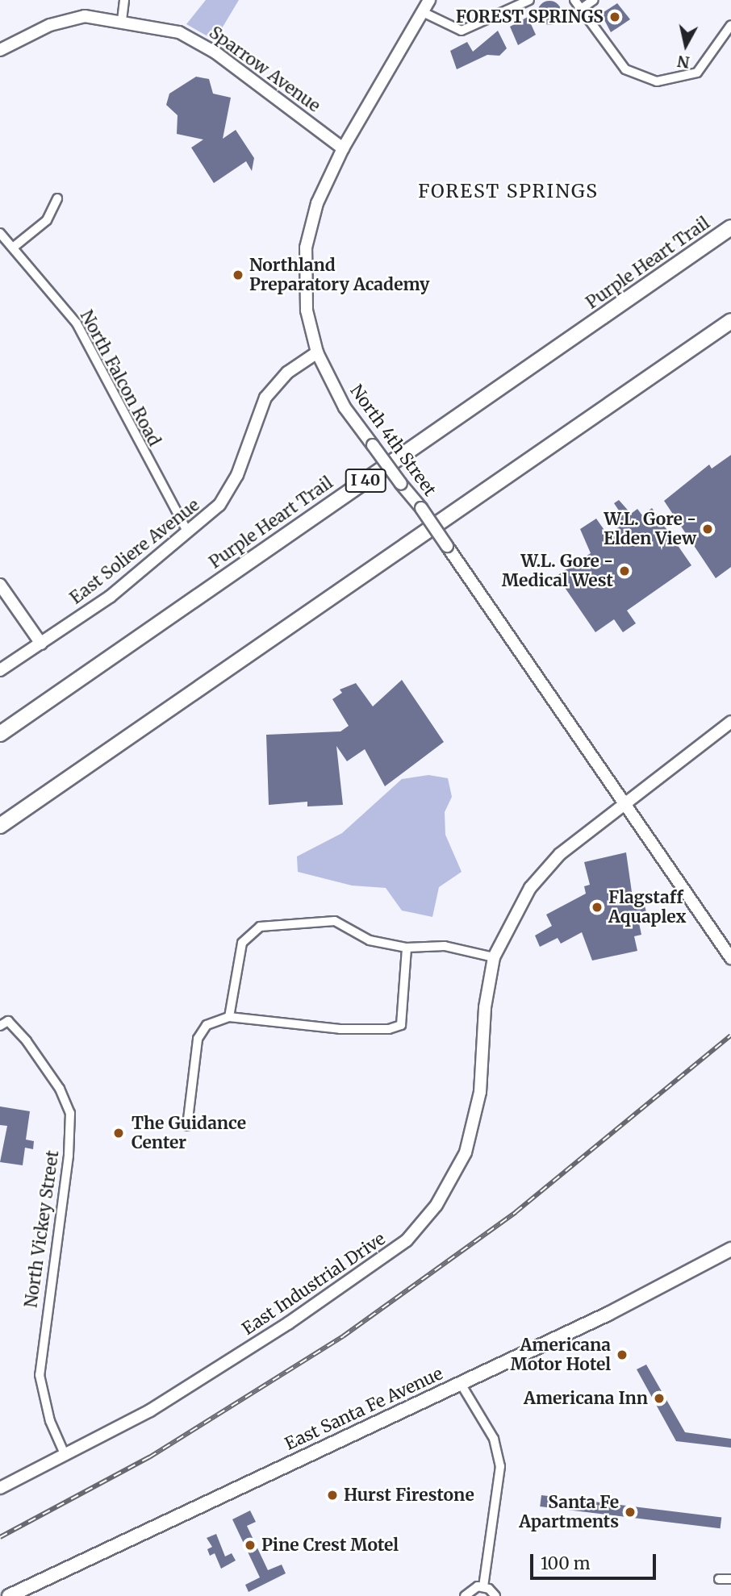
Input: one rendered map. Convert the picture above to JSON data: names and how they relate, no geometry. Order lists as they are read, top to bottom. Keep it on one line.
{"streets":{"highway":["Purple Heart Trail","I 40"],"main road":["East Santa Fe Avenue"],"street":["Sparrow Avenue","North Falcon Road","North 4th Street","East Soliere Avenue","North Vickey Street","East Industrial Drive"]},"crossings":[["Sparrow Avenue","North 4th Street"],["North Falcon Road","East Soliere Avenue"],["North 4th Street","East Soliere Avenue"],["North 4th Street","East Industrial Drive"],["North Vickey Street","East Industrial Drive"]],"districts":["FOREST SPRINGS"],"places":["FOREST SPRINGS","Northland Preparatory Academy","W.L. Gore - Elden View","W.L. Gore - Medical West","Flagstaff Aquaplex","The Guidance Center","Americana Motor Hotel","Americana Inn","Hurst Firestone","Santa Fe Apartments","Pine Crest Motel"],"scale_bar":"100 m","north":"bottom"}
